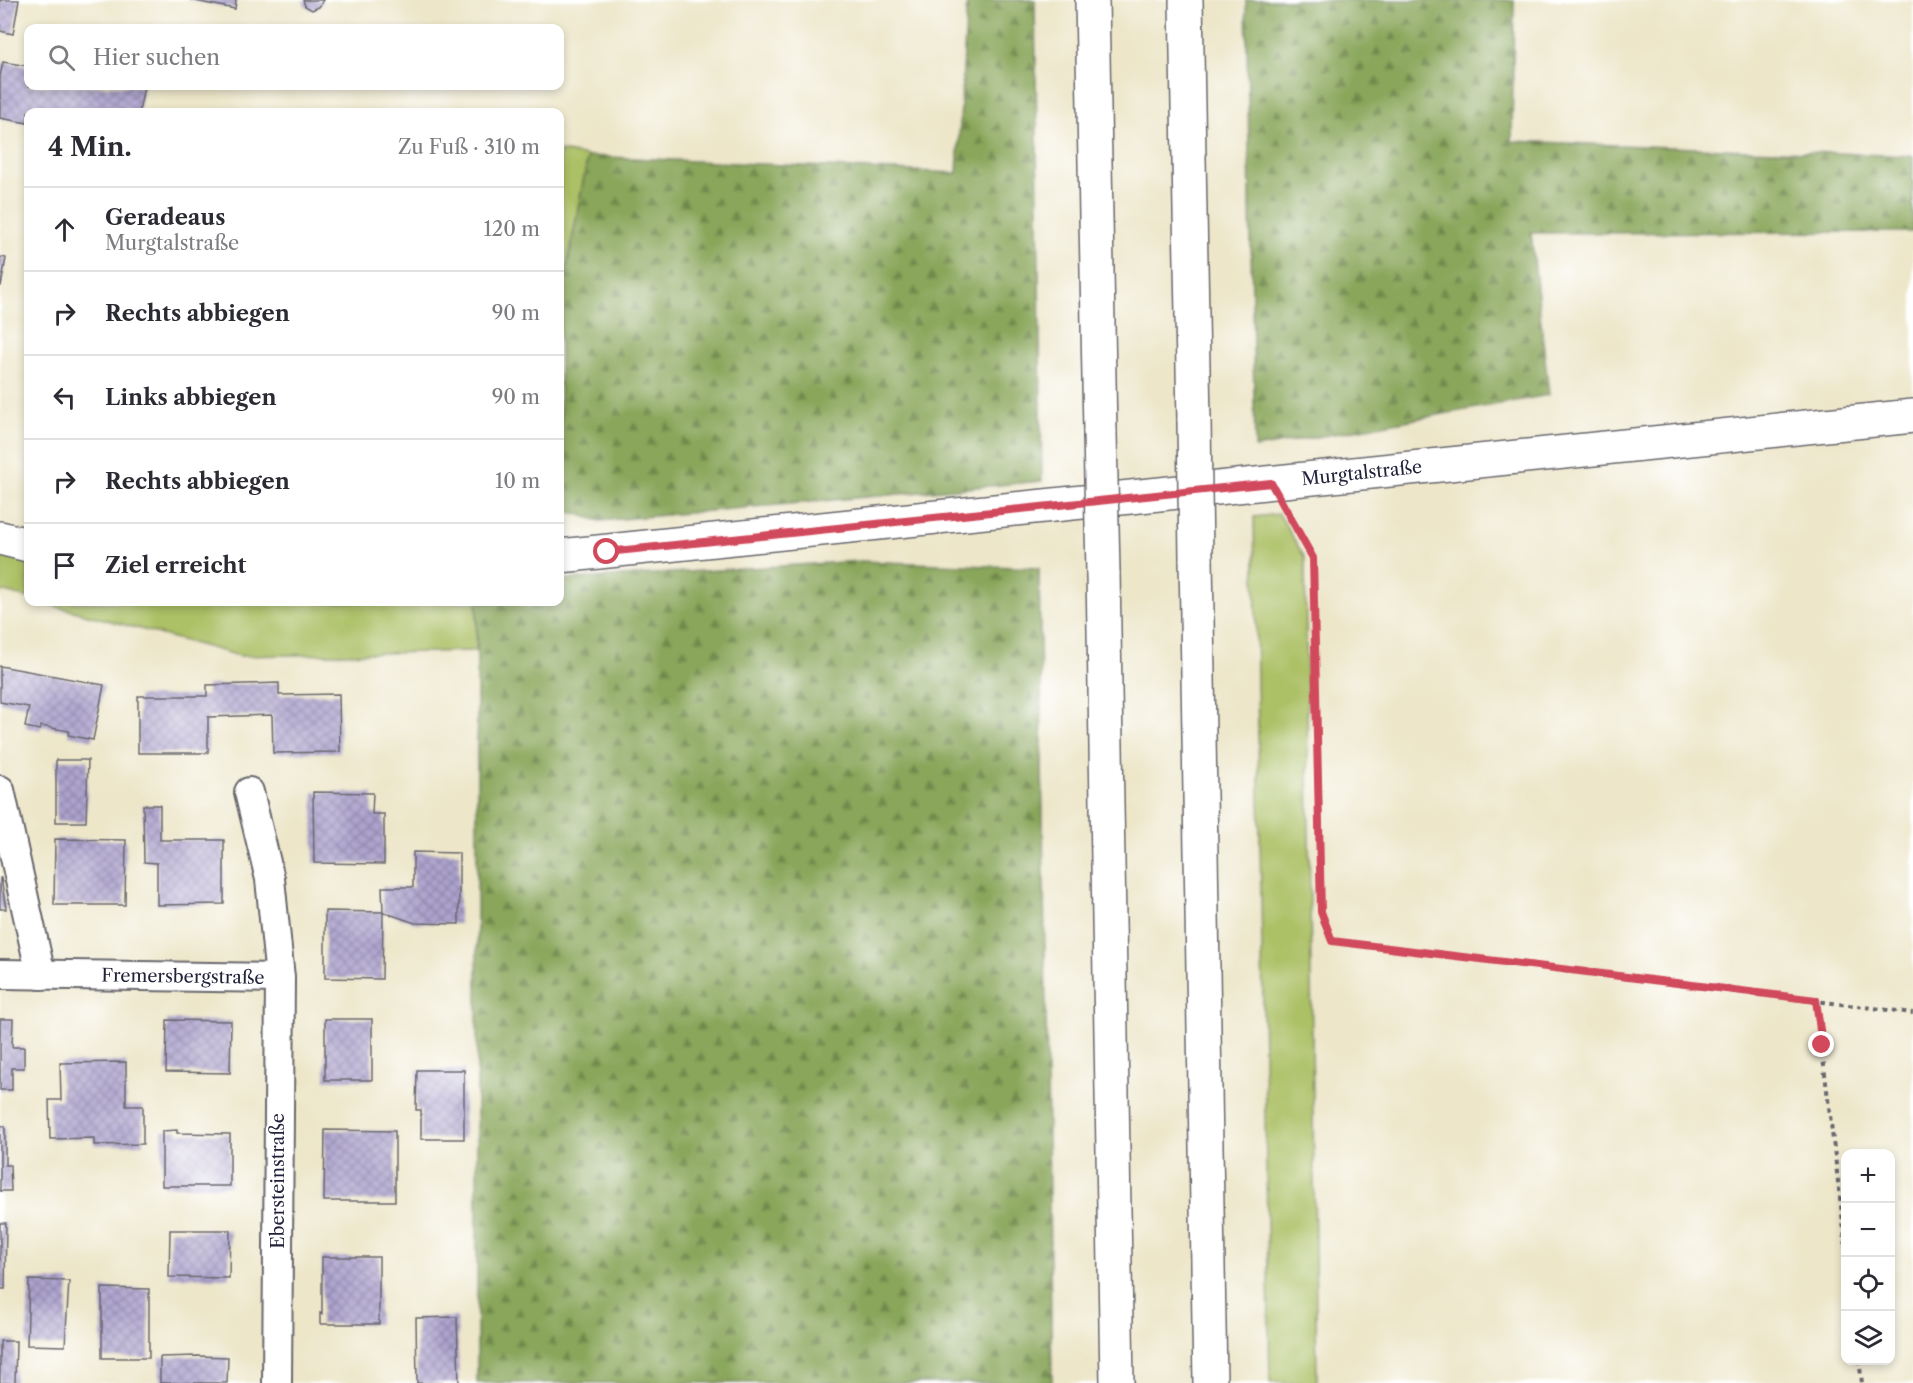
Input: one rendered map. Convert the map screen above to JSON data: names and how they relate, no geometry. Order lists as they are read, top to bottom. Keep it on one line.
{"streets":{"main road":["Murgtalstraße"],"street":["Fremersbergstraße","Ebersteinstraße"]},"crossings":[["Fremersbergstraße","Ebersteinstraße"]],"page":{"search":"Hier suchen","heading":["4 Min.","Zu Fuß · 310 m"],"list":[["Geradeaus","Murgtalstraße","120 m"],["Rechts abbiegen","90 m"],["Links abbiegen","90 m"],["Rechts abbiegen","10 m"],"Ziel erreicht"],"map_buttons":["+","−"]}}
